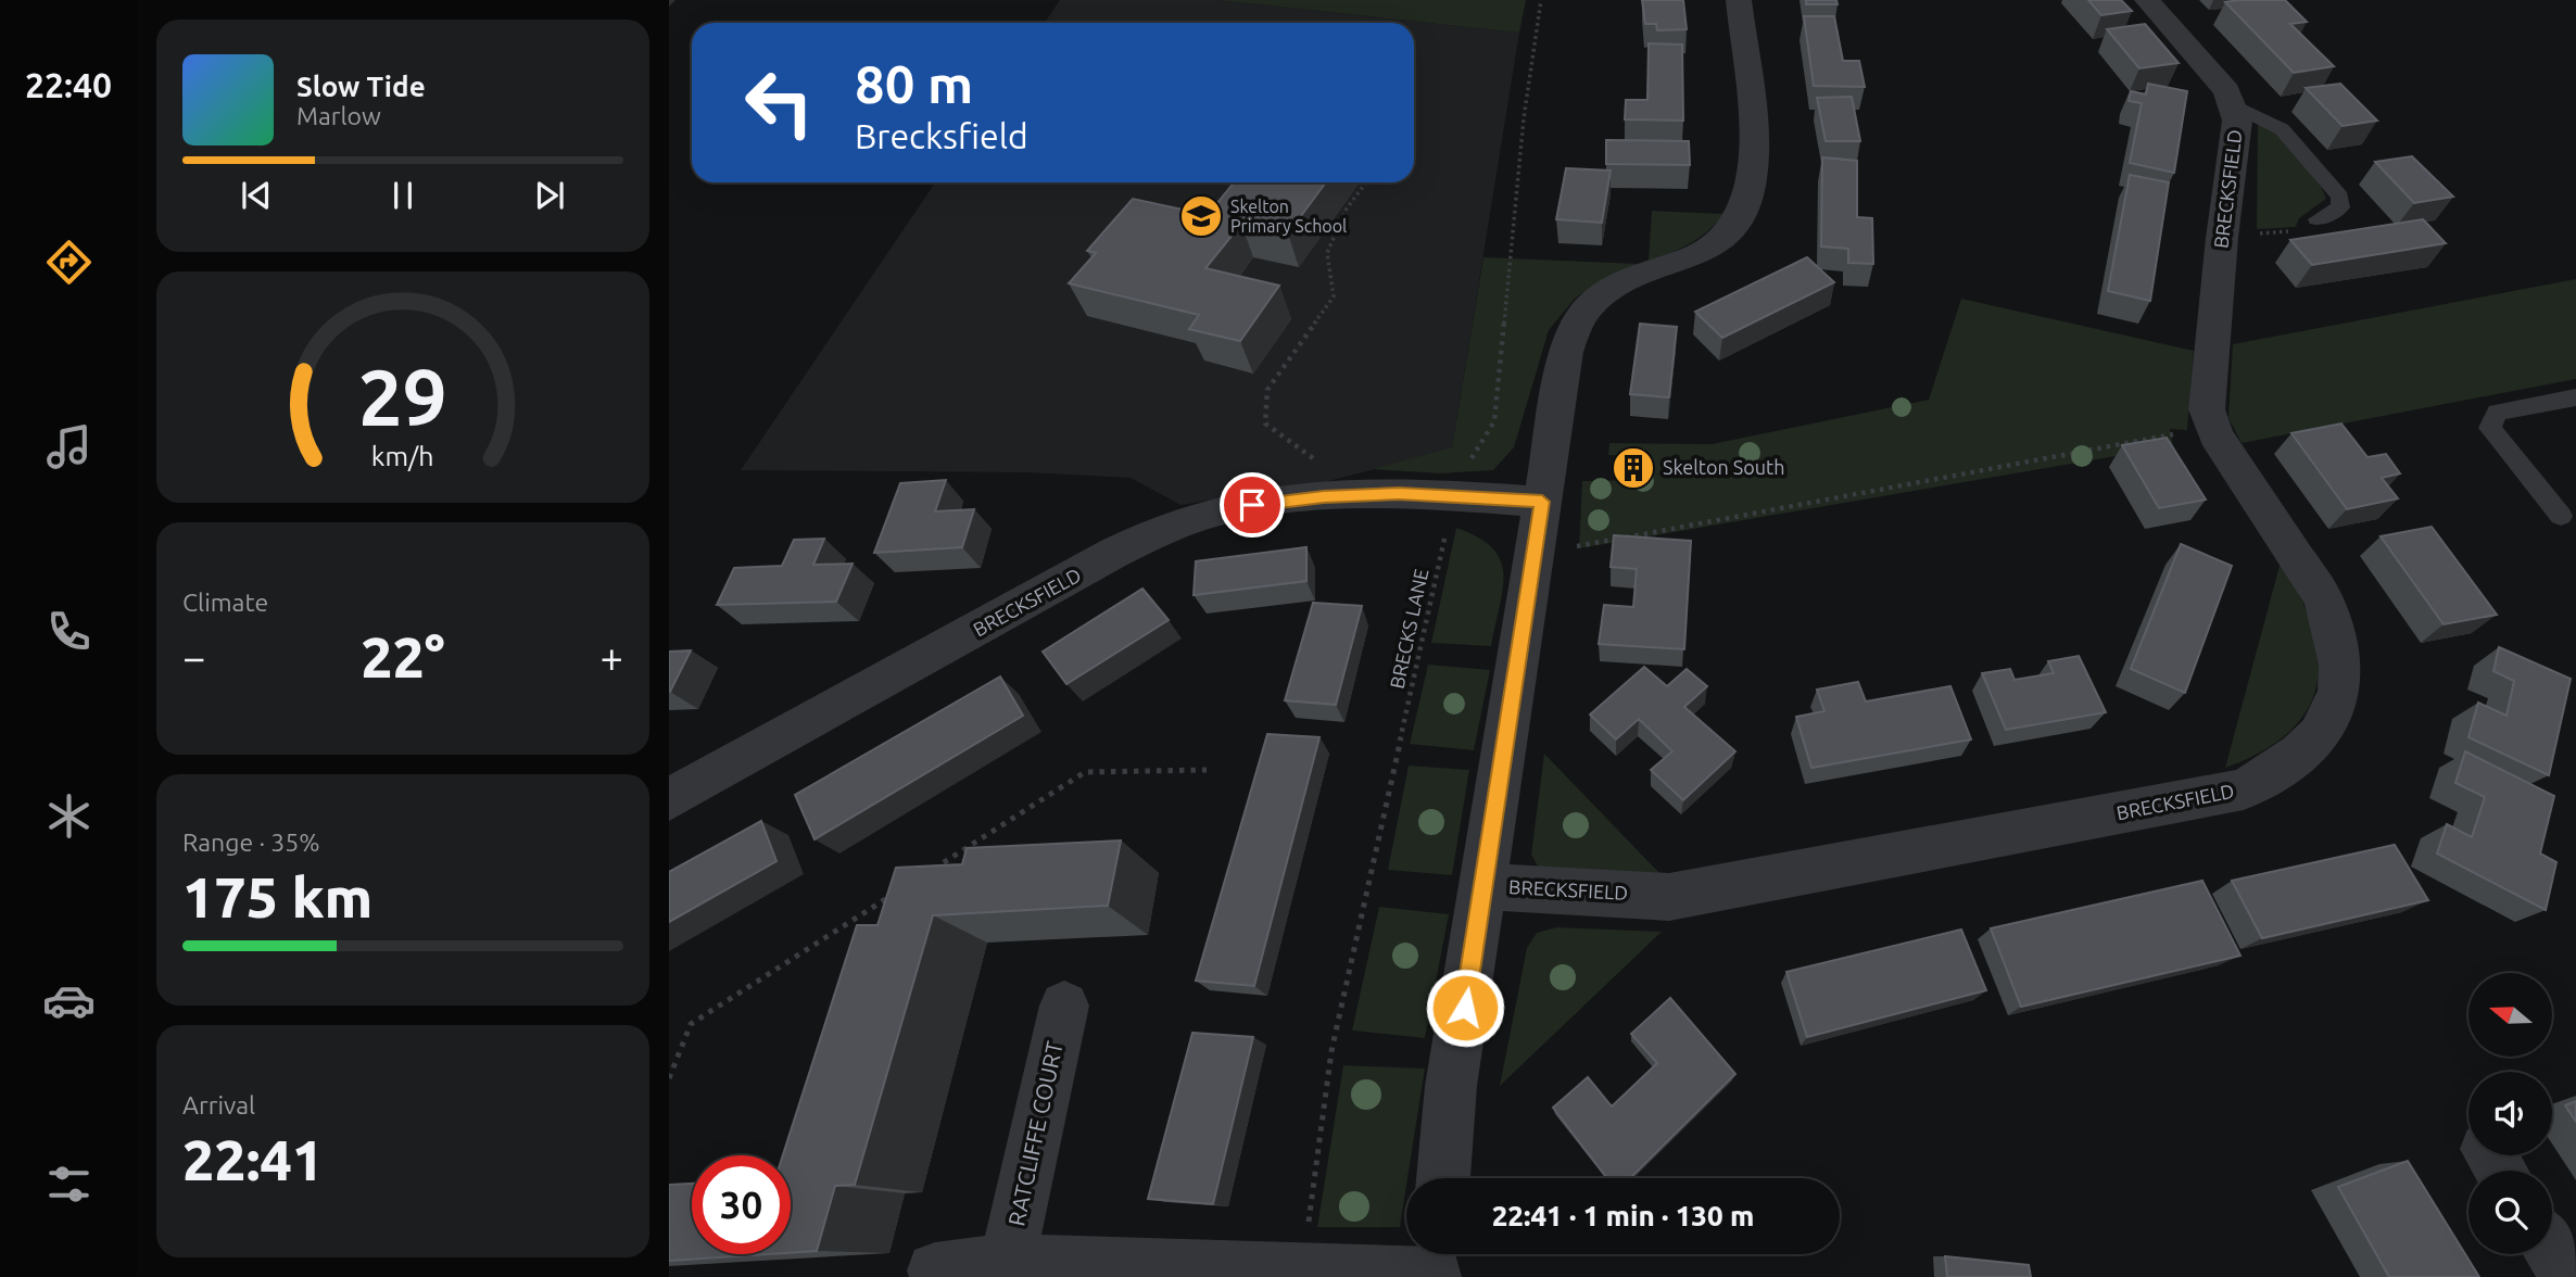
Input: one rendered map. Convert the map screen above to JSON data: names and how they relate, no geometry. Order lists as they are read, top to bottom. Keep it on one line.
{"streets":{"street":["BRECKSFIELD","RATCLIFFE COURT"],"path":["BRECKS LANE"]},"crossings":[["BRECKSFIELD","BRECKS LANE"]],"places":{"school or university":["Skelton Primary School"],"building":["Skelton South"]},"north":"left","page":{"tabs":"22:40","turn":["80 m","Brecksfield"],"song":["Slow Tide","Marlow"],"tile":["Climate",["Range · 35%","175 km"],["Arrival","22:41"]],"heat":["−","22°","+"],"limit":"30","trip":"22:41 · 1 min · 130 m","gauge":["29","km/h"]}}
